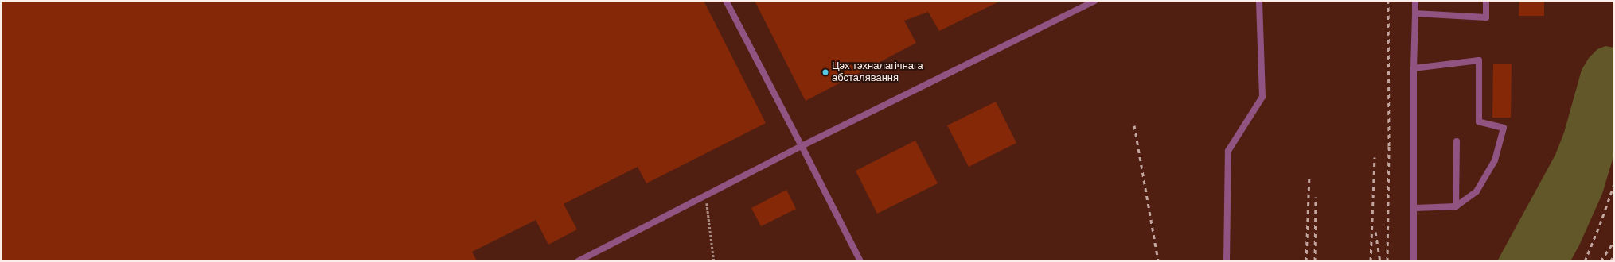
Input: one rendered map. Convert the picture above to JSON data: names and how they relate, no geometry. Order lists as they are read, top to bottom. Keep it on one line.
{"places":["Цэх тэхналагічнага абсталявання"]}
